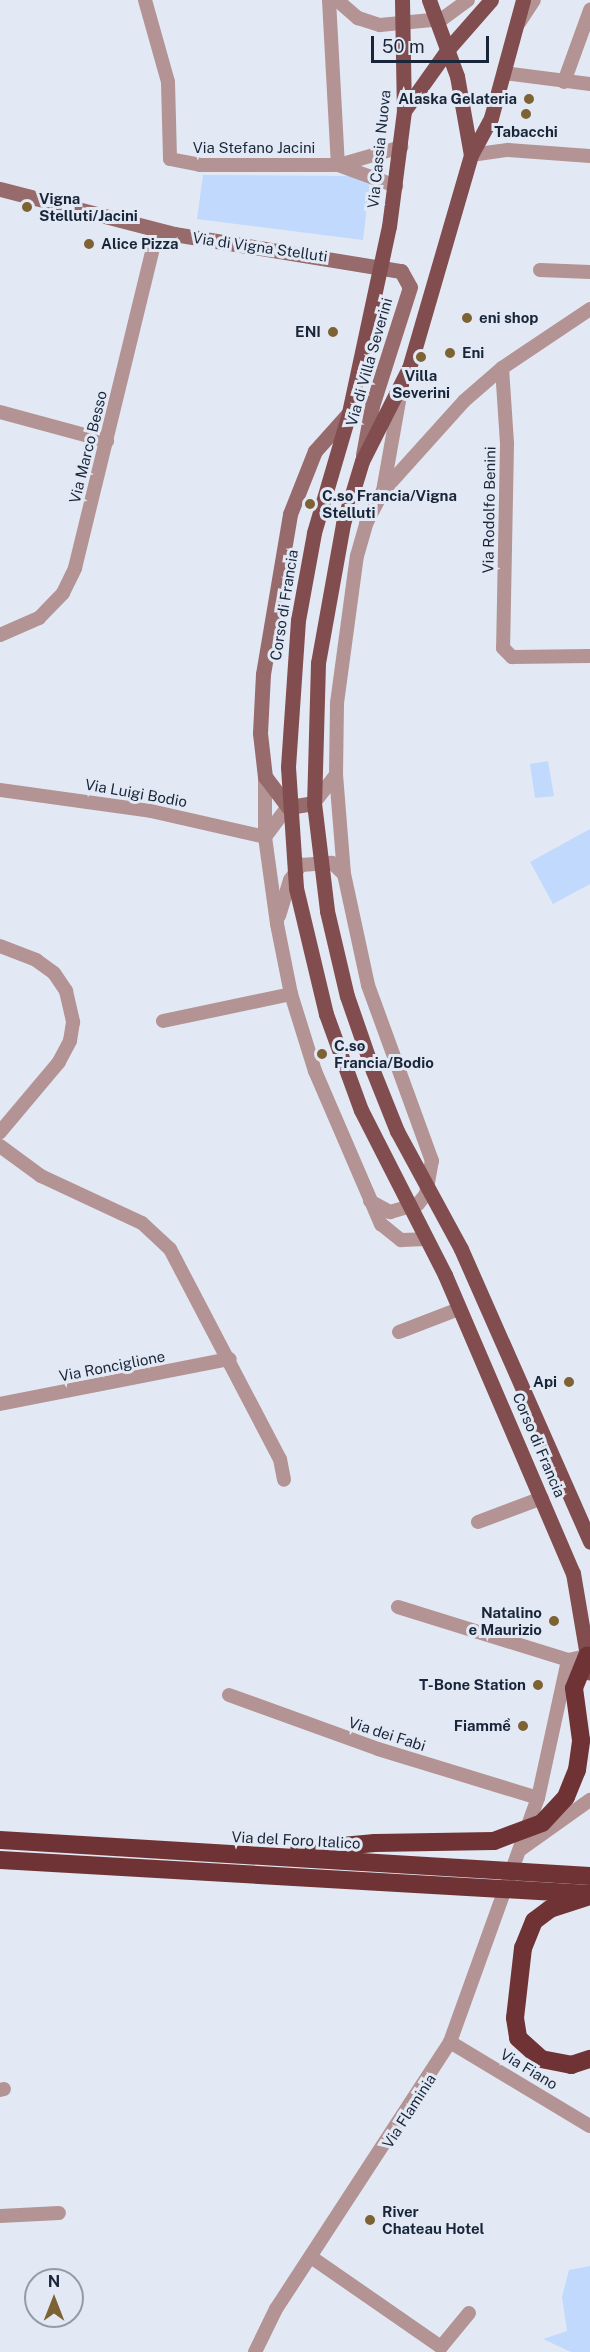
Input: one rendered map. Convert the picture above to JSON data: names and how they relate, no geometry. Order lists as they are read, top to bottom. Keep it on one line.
{"streets":{"highway":["Via del Foro Italico"],"main road":["Via Cassia Nuova","Via di Vigna Stelluti","Via di Villa Severini","Corso di Francia"],"street":["Via Stefano Jacini","Via Marco Besso","Via Rodolfo Benini","Via Luigi Bodio","Via Ronciglione","Via dei Fabi","Via Fiano","Via Flaminia"]},"crossings":[["Via Stefano Jacini","Via Cassia Nuova"],["Via Cassia Nuova","Via di Vigna Stelluti"],["Via Cassia Nuova","Via di Villa Severini"],["Via Cassia Nuova","Corso di Francia"],["Via di Vigna Stelluti","Via di Villa Severini"],["Via di Vigna Stelluti","Via Marco Besso"],["Via di Vigna Stelluti","Corso di Francia"],["Via di Villa Severini","Corso di Francia"],["Corso di Francia","Via Luigi Bodio"],["Via dei Fabi","Via Flaminia"],["Via Fiano","Via Flaminia"]],"places":["Alaska Gelateria","Tabacchi","Vigna Stelluti/Jacini","Alice Pizza","eni shop","ENI","Eni","Villa Severini","C.so Francia/Vigna Stelluti","C.so Francia/Bodio","Api","Natalino e Maurizio","T-Bone Station","Fiammề","River Chateau Hotel"],"scale_bar":"50 m","north":"top"}
